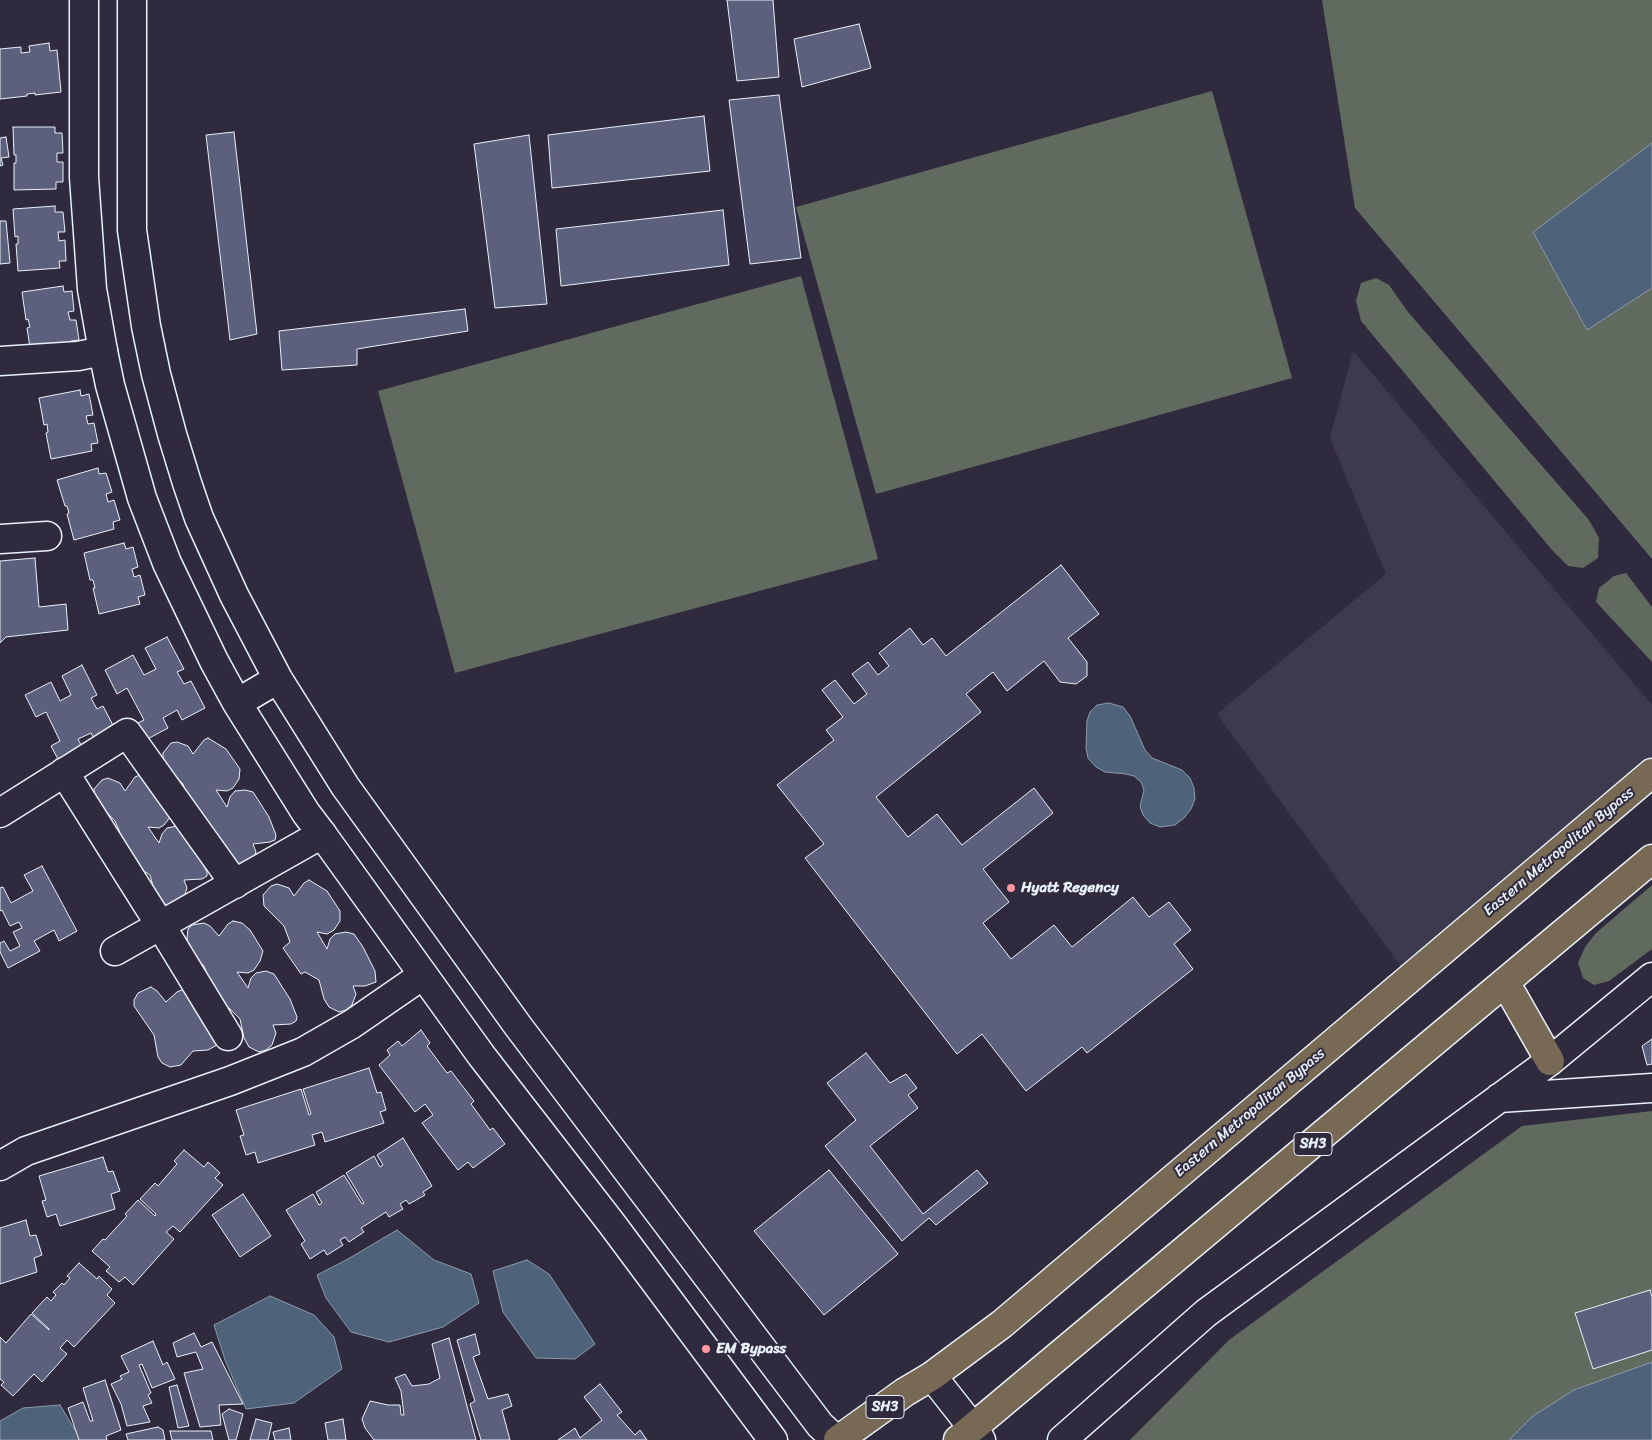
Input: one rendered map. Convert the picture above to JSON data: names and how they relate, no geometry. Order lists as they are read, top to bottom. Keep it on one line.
{"streets":{"main road":["Eastern Metropolitan Bypass","SH3"]},"places":["Hyatt Regency","EM Bypass"]}
